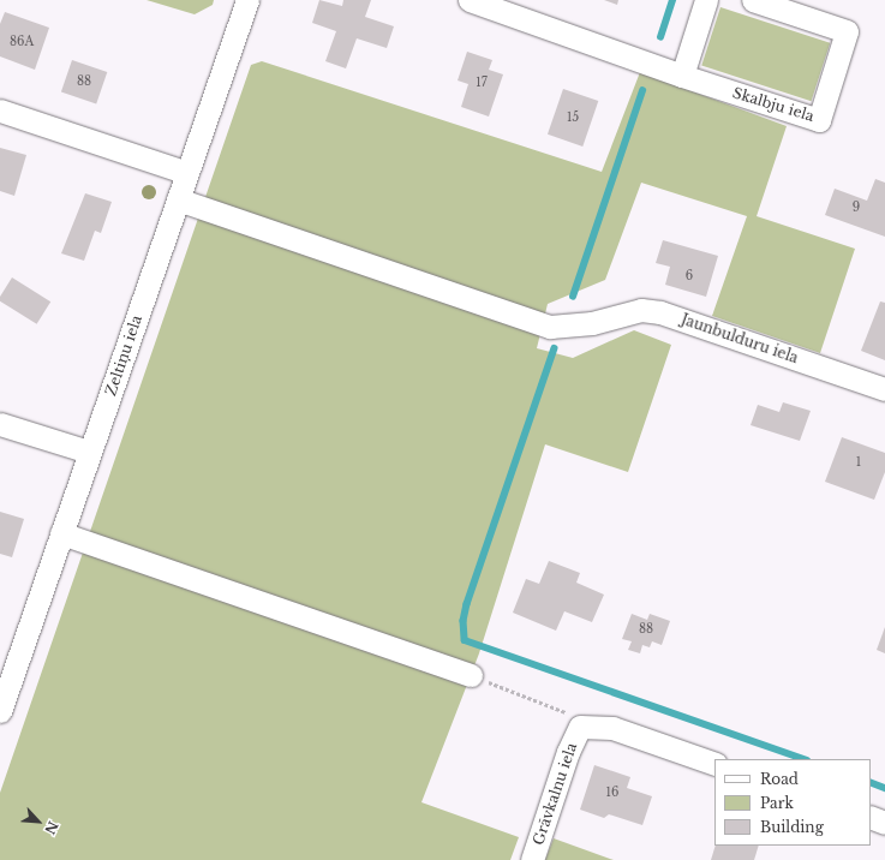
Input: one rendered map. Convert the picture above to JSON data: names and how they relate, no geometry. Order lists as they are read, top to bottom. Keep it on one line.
{"streets":{"street":["Skalbju iela","Jaunbulduru iela","Zeltiņu iela","Grāvkalnu iela"]},"crossings":[["Jaunbulduru iela","Zeltiņu iela"]],"house_numbers":["86A","88","17","15","9","6","1","88","16"],"legend":["Road","Park","Building"],"north":"bottom right"}
